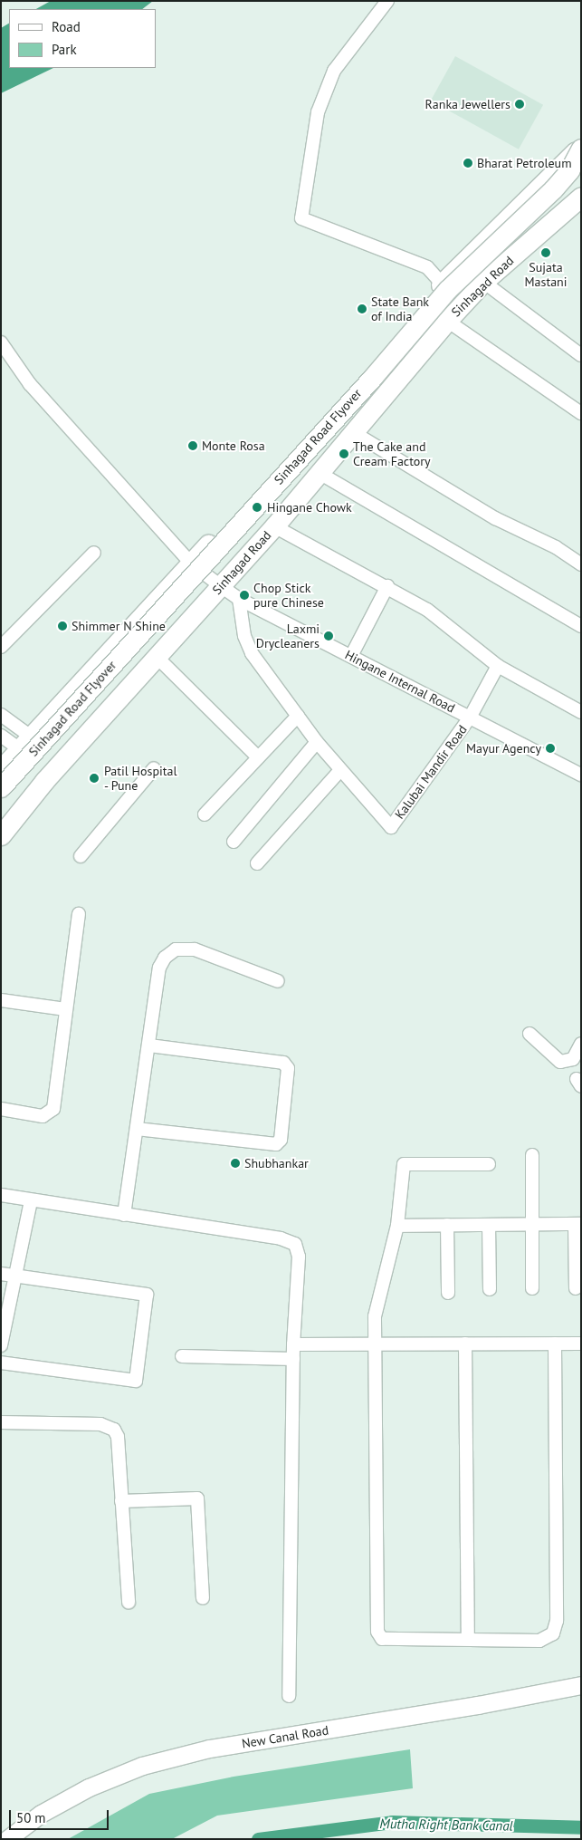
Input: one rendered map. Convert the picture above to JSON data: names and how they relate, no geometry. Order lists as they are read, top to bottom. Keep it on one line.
{"streets":{"main road":["Sinhagad Road","Sinhagad Road Flyover"],"street":["Hingane Internal Road","Kalubai Mandir Road","New Canal Road"]},"crossings":[["Sinhagad Road","Hingane Internal Road"],["Hingane Internal Road","Kalubai Mandir Road"]],"water":["Mutha Right Bank Canal"],"places":["Ranka Jewellers","Bharat Petroleum","Sujata Mastani","State Bank of India","Monte Rosa","The Cake and Cream Factory","Hingane Chowk","Chop Stick pure Chinese","Shimmer N Shine","Laxmi Drycleaners","Mayur Agency","Patil Hospital - Pune","Shubhankar"],"legend":["Road","Park"],"scale_bar":"50 m"}
